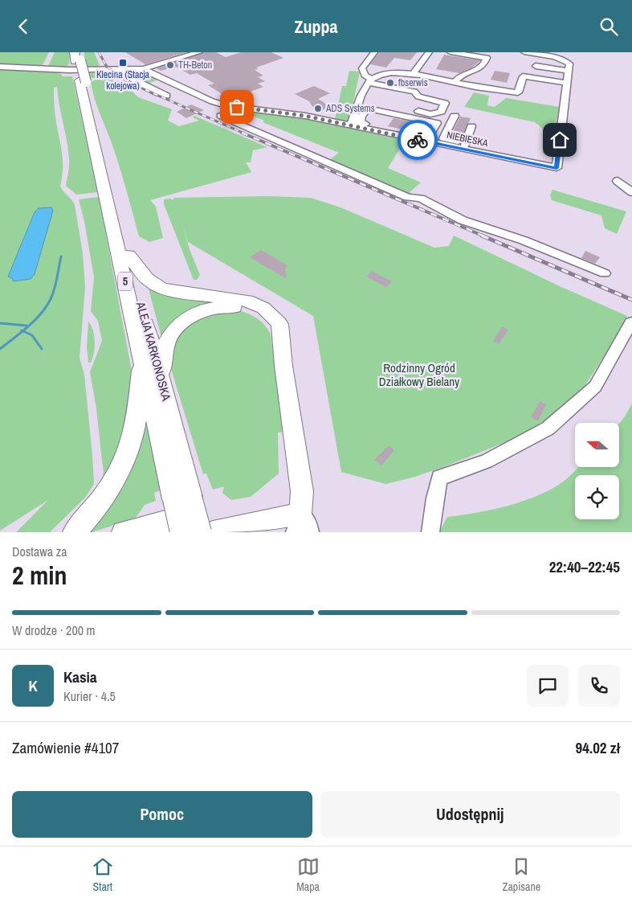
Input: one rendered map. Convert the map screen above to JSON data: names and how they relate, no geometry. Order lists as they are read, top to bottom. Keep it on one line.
{"streets":{"main road":["5","ALEJA KARKONOSKA"],"street":["NIEBIESKA"]},"parks":["Rodzinny Ogród Działkowy Bielany"],"places":{"transit":["Klecina (Stacja kolejowa)"],"other":["TH-Beton","fbserwis","ADS Systems"]},"north":"left","page":{"header":"Zuppa","heading":["2 min","Dostawa za","22:40–22:45"],"panel":["Kasia","Kurier · 4.5","Zamówienie #4107","94.02 zł"],"bar":"W drodze · 200 m","round":"K","buttons":["Pomoc","Udostępnij"],"tabs":["Start","Mapa","Zapisane"]}}
